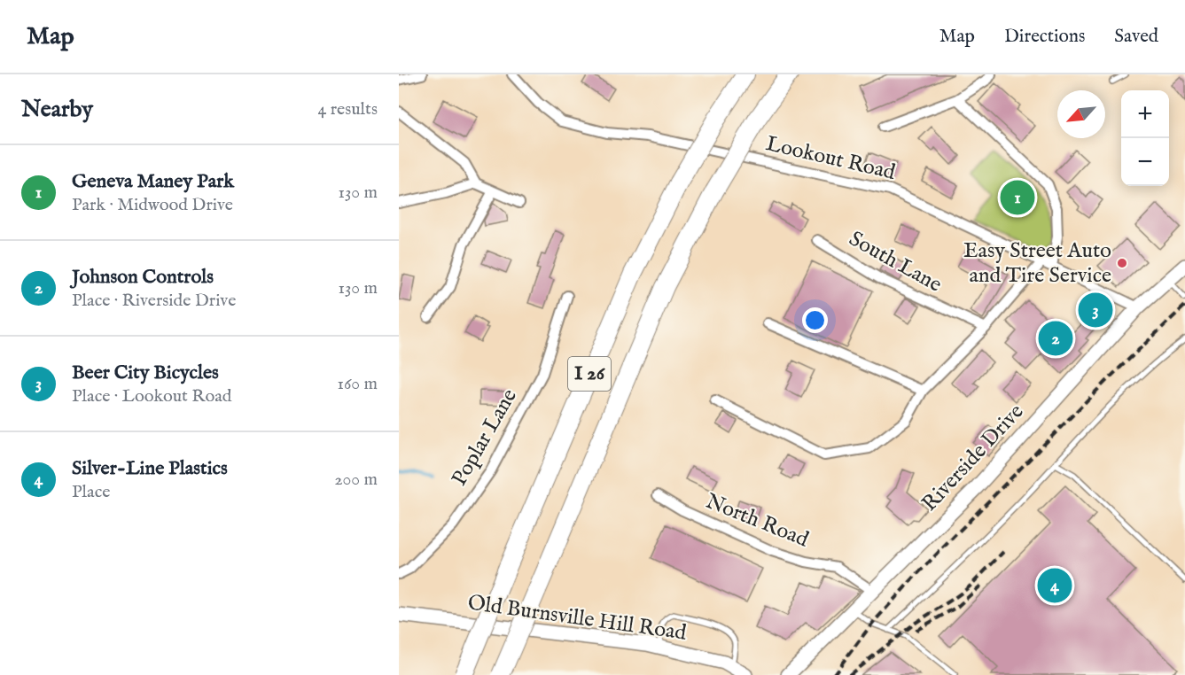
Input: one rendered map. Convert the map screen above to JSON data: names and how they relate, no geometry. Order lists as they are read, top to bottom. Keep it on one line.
{"streets":{"highway":["I 26"],"main road":["Riverside Drive","Old Burnsville Hill Road"],"street":["Lookout Road","South Lane","Poplar Lane","North Road"]},"crossings":[["Lookout Road","Riverside Drive"],["Riverside Drive","North Road"]],"places":["Easy Street Auto and Tire Service"],"north":"bottom left","page":{"header":"Map","nav":["Map","Directions","Saved"],"heading":["Nearby","4 results"],"map_buttons":["+","−"],"list":[{"mark":"1","name":"Geneva Maney Park","note":"Park · Midwood Drive","value":"130 m"},{"mark":"2","name":"Johnson Controls","note":"Place · Riverside Drive","value":"130 m"},{"mark":"3","name":"Beer City Bicycles","note":"Place · Lookout Road","value":"160 m"},{"mark":"4","name":"Silver-Line Plastics","note":"Place","value":"200 m"}],"pins":["1","3","2","4"]}}
